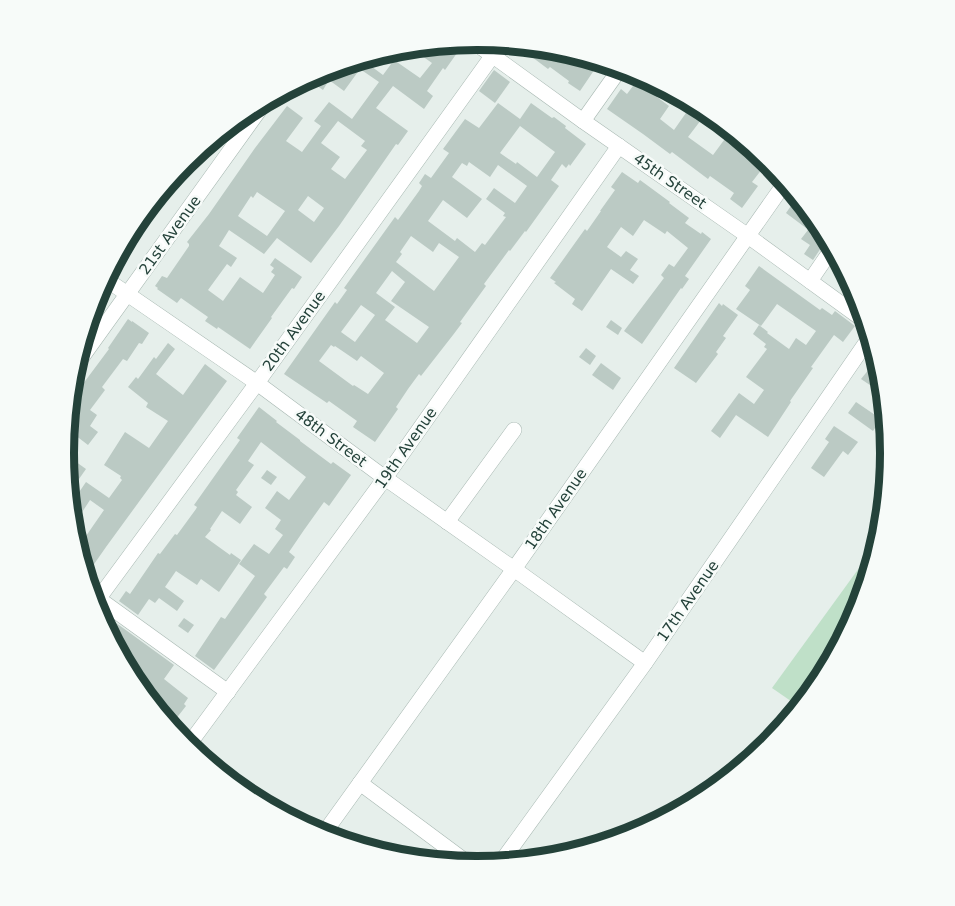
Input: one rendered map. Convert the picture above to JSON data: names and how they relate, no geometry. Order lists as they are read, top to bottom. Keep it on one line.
{"streets":{"street":["45th Street","21st Avenue","20th Avenue","48th Street","19th Avenue","18th Avenue","17th Avenue"]},"crossings":[["45th Street","20th Avenue"],["45th Street","19th Avenue"],["45th Street","18th Avenue"],["21st Avenue","48th Street"],["20th Avenue","48th Street"],["48th Street","19th Avenue"],["48th Street","18th Avenue"],["48th Street","17th Avenue"]]}
